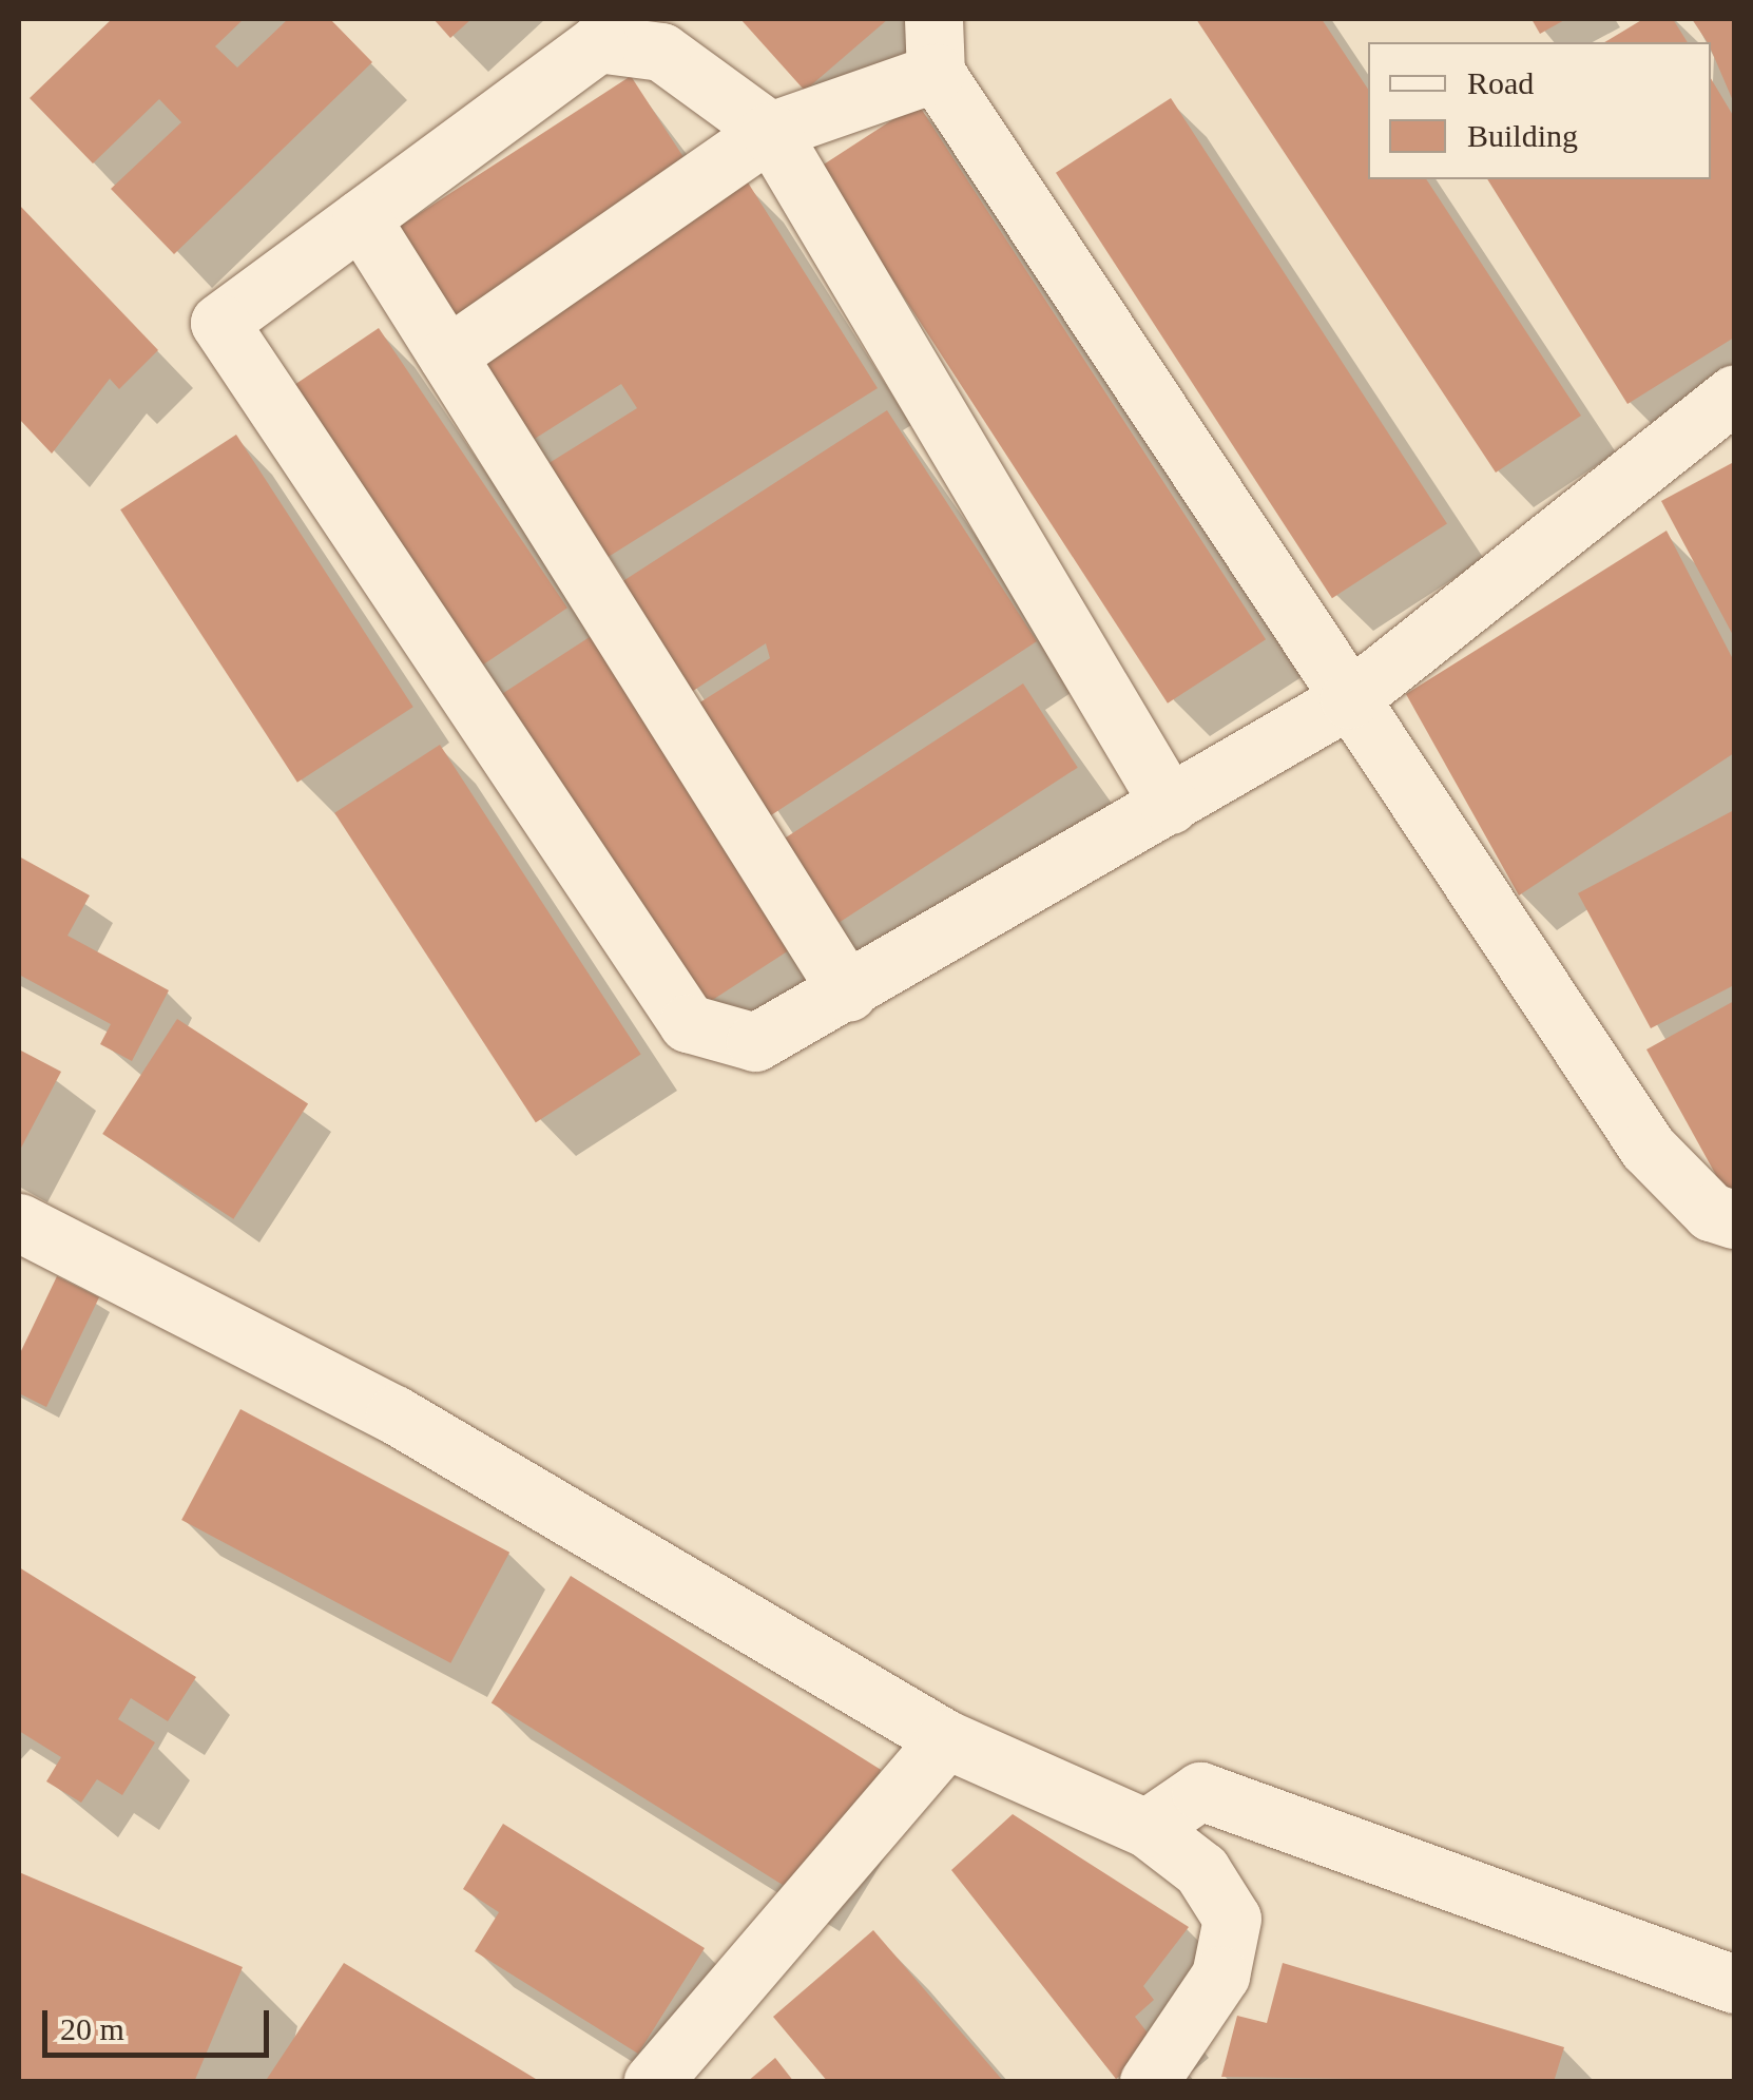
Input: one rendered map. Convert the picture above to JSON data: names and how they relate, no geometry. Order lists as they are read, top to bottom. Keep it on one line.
{"legend":["Road","Building"],"scale_bar":"20 m"}
